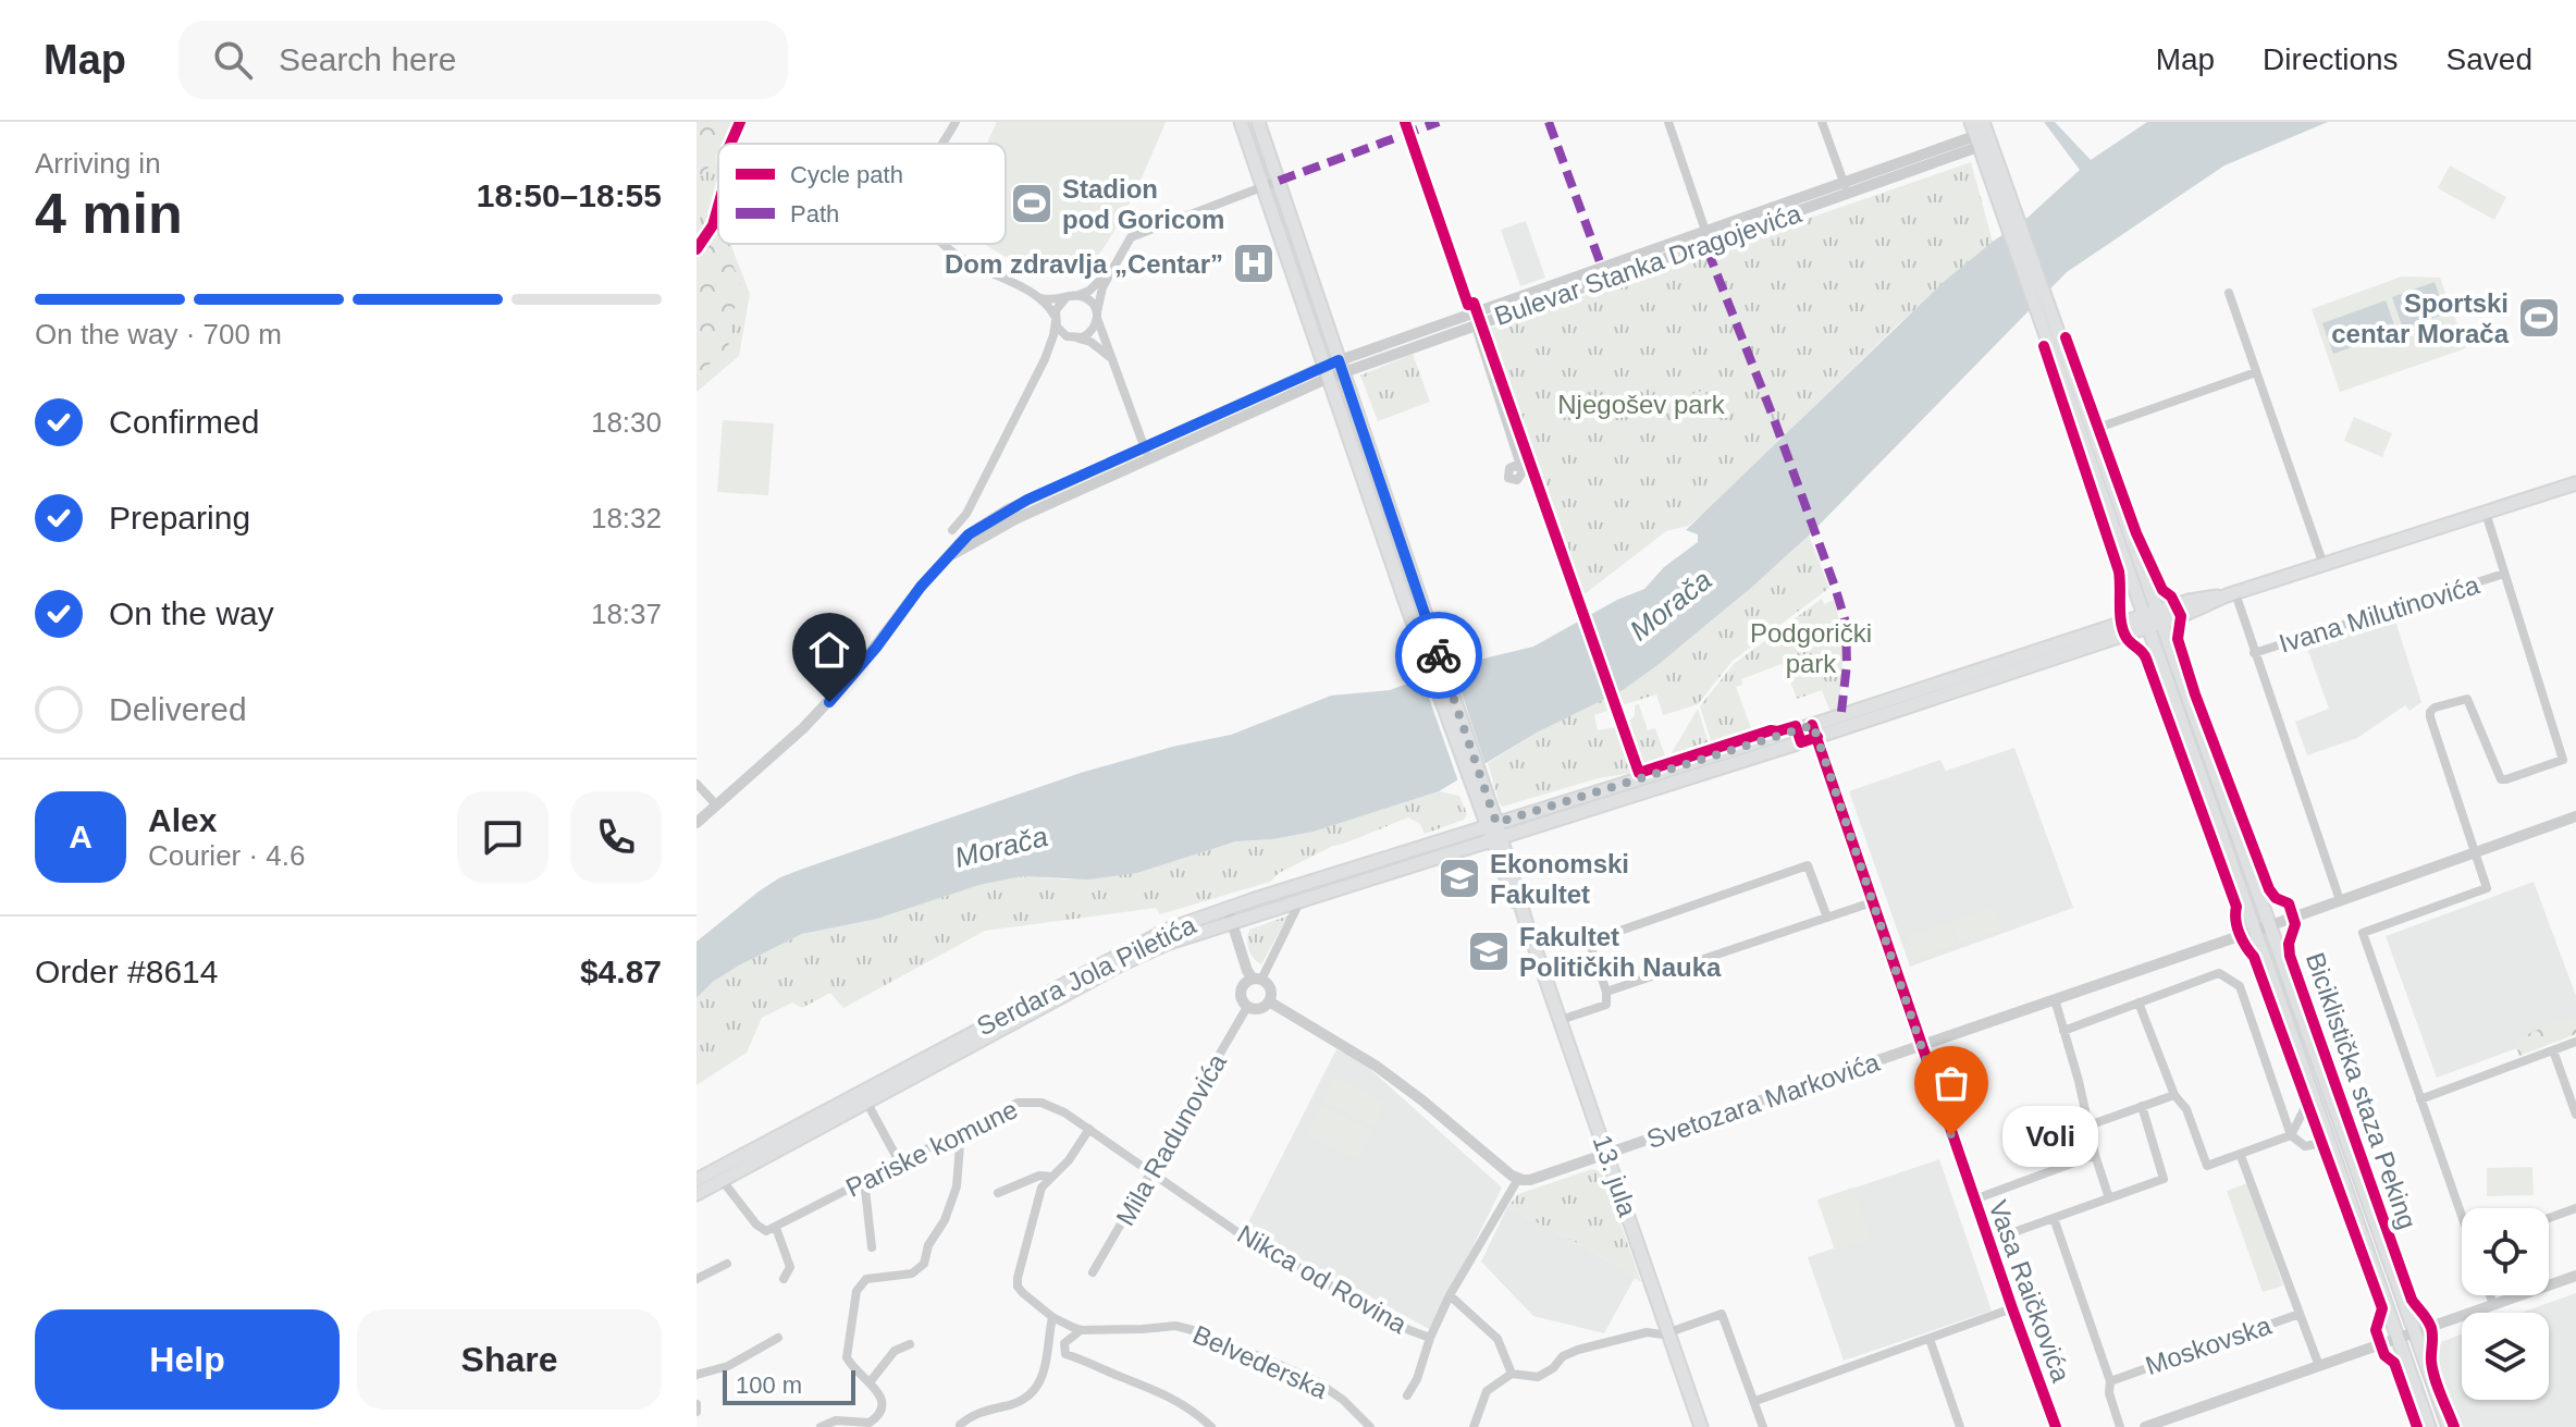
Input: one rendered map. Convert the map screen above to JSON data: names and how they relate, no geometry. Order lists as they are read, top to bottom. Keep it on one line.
{"streets":{"main road":["Serdara Jola Piletića","13. jula"],"street":["Bulevar Stanka Dragojevića","Ivana Milutinovića","Svetozara Markovića","Mila Radunovića","Pariske komune","Nikca od Rovina","Vasa Raičkovića","Moskovska","Belvederska"],"cycle path":["Biciklistička staza Peking"]},"crossings":[["Ivana Milutinovića","Svetozara Markovića"],["Serdara Jola Piletića","13. jula"],["Serdara Jola Piletića","Vasa Raičkovića"],["Svetozara Markovića","13. jula"],["Svetozara Markovića","Nikca od Rovina"],["Svetozara Markovića","Vasa Raičkovića"],["Mila Radunovića","Pariske komune"],["Mila Radunovića","Nikca od Rovina"],["Pariske komune","Nikca od Rovina"],["Pariske komune","Belvederska"],["Vasa Raičkovića","Moskovska"]],"water":["Morača"],"parks":["Njegošev park","Podgorički park"],"places":{"sports":["Stadion pod Goricom","Sportski centar Morača"],"hospital":["Dom zdravlja „Centar”"],"school or university":["Ekonomski Fakultet","Fakultet Političkih Nauka"],"other":["Voli"]},"legend":["Cycle path","Path"],"scale_bar":"100 m","page":{"header":"Map","search":"Search here","nav":["Map","Directions","Saved"],"heading":["4 min","Arriving in","18:50–18:55"],"panel":["Alex","Courier · 4.6","Order #8614","$4.87"],"bar":"On the way · 700 m","list":[["Confirmed","18:30"],["Preparing","18:32"],["On the way","18:37"],"Delivered"],"round":"A","bubble":"Voli","buttons":["Help","Share"],"scale":"100 m"}}
